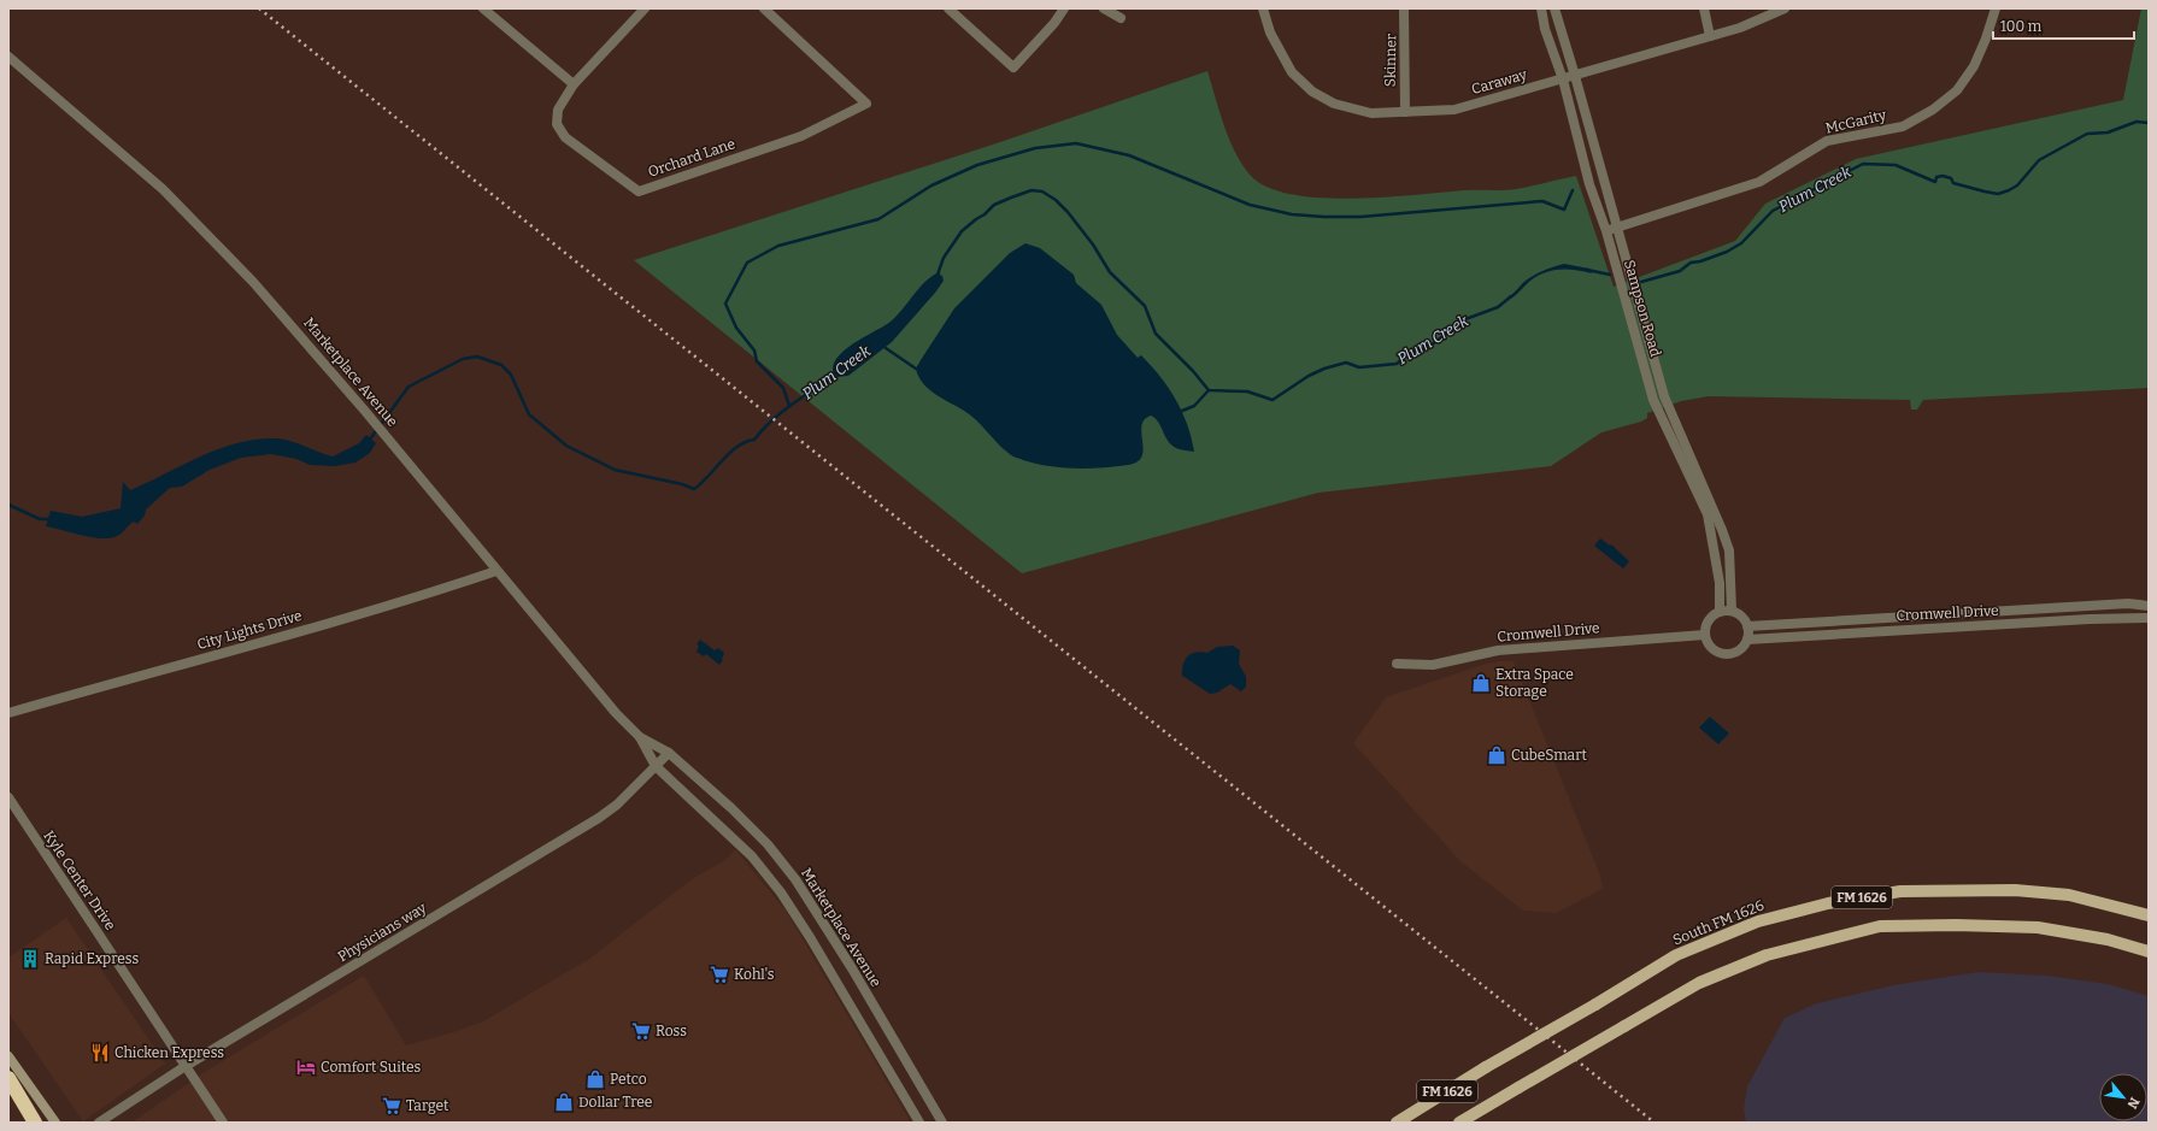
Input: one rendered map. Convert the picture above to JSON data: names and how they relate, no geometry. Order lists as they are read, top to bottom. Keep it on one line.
{"streets":{"main road":["FM 1626","South FM 1626"],"street":["Skinner","Caraway","McGarity","Orchard Lane","Sampson Road","Marketplace Avenue","Cromwell Drive","City Lights Drive","Kyle Center Drive","Physicians way"]},"crossings":[["Skinner","Caraway"],["Caraway","Sampson Road"],["McGarity","Sampson Road"],["Sampson Road","Cromwell Drive"],["Marketplace Avenue","City Lights Drive"],["Marketplace Avenue","Physicians way"],["Kyle Center Drive","Physicians way"]],"water":["Plum Creek"],"places":{"shop":["Extra Space Storage","CubeSmart","Petco","Dollar Tree"],"building":["Rapid Express"],"supermarket":["Kohl's","Ross","Target"],"restaurant":["Chicken Express"],"hotel":["Comfort Suites"]},"scale_bar":"100 m","north":"bottom right"}
